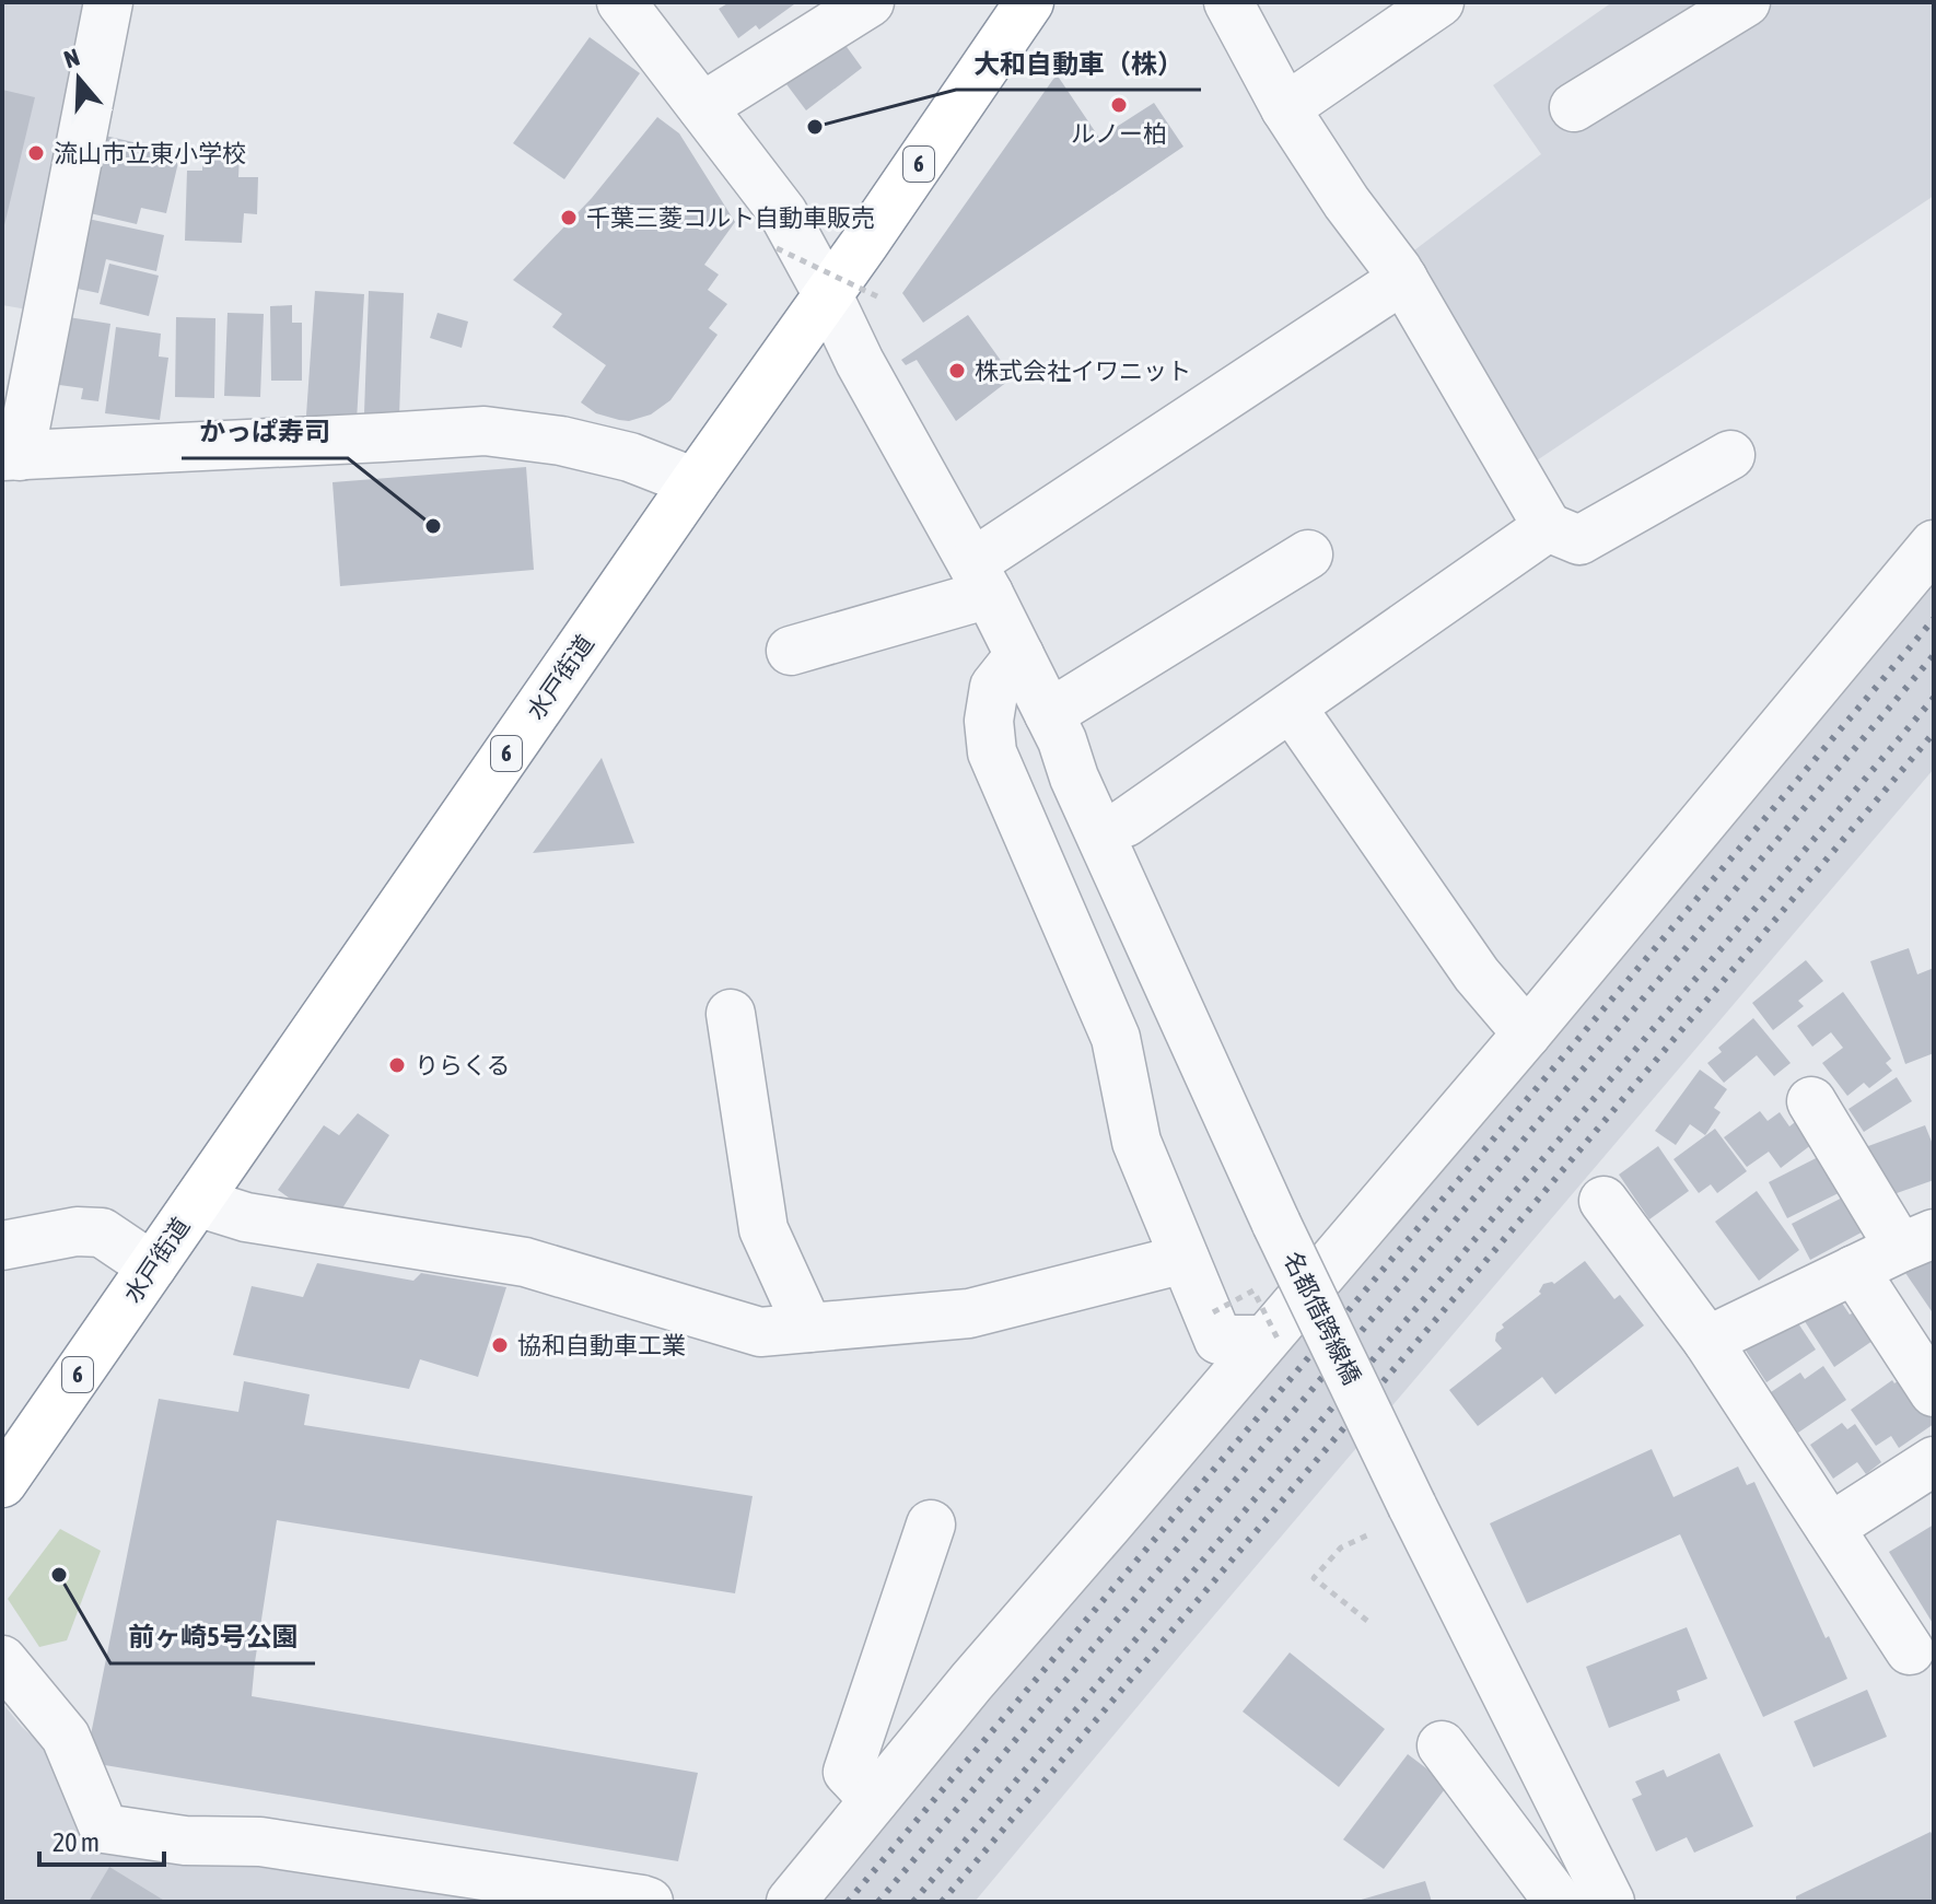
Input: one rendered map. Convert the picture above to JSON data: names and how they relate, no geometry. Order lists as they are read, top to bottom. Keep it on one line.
{"streets":{"highway":["6","水戸街道"],"street":["名都借跨線橋"]},"crossings":[["水戸街道","名都借跨線橋"]],"places":["ルノー柏","大和自動車（株）","流山市立東小学校","千葉三菱コルト自動車販売","株式会社イワニット","かっぱ寿司","りらくる","協和自動車工業","前ヶ崎5号公園"],"scale_bar":"20 m","north":"top"}
